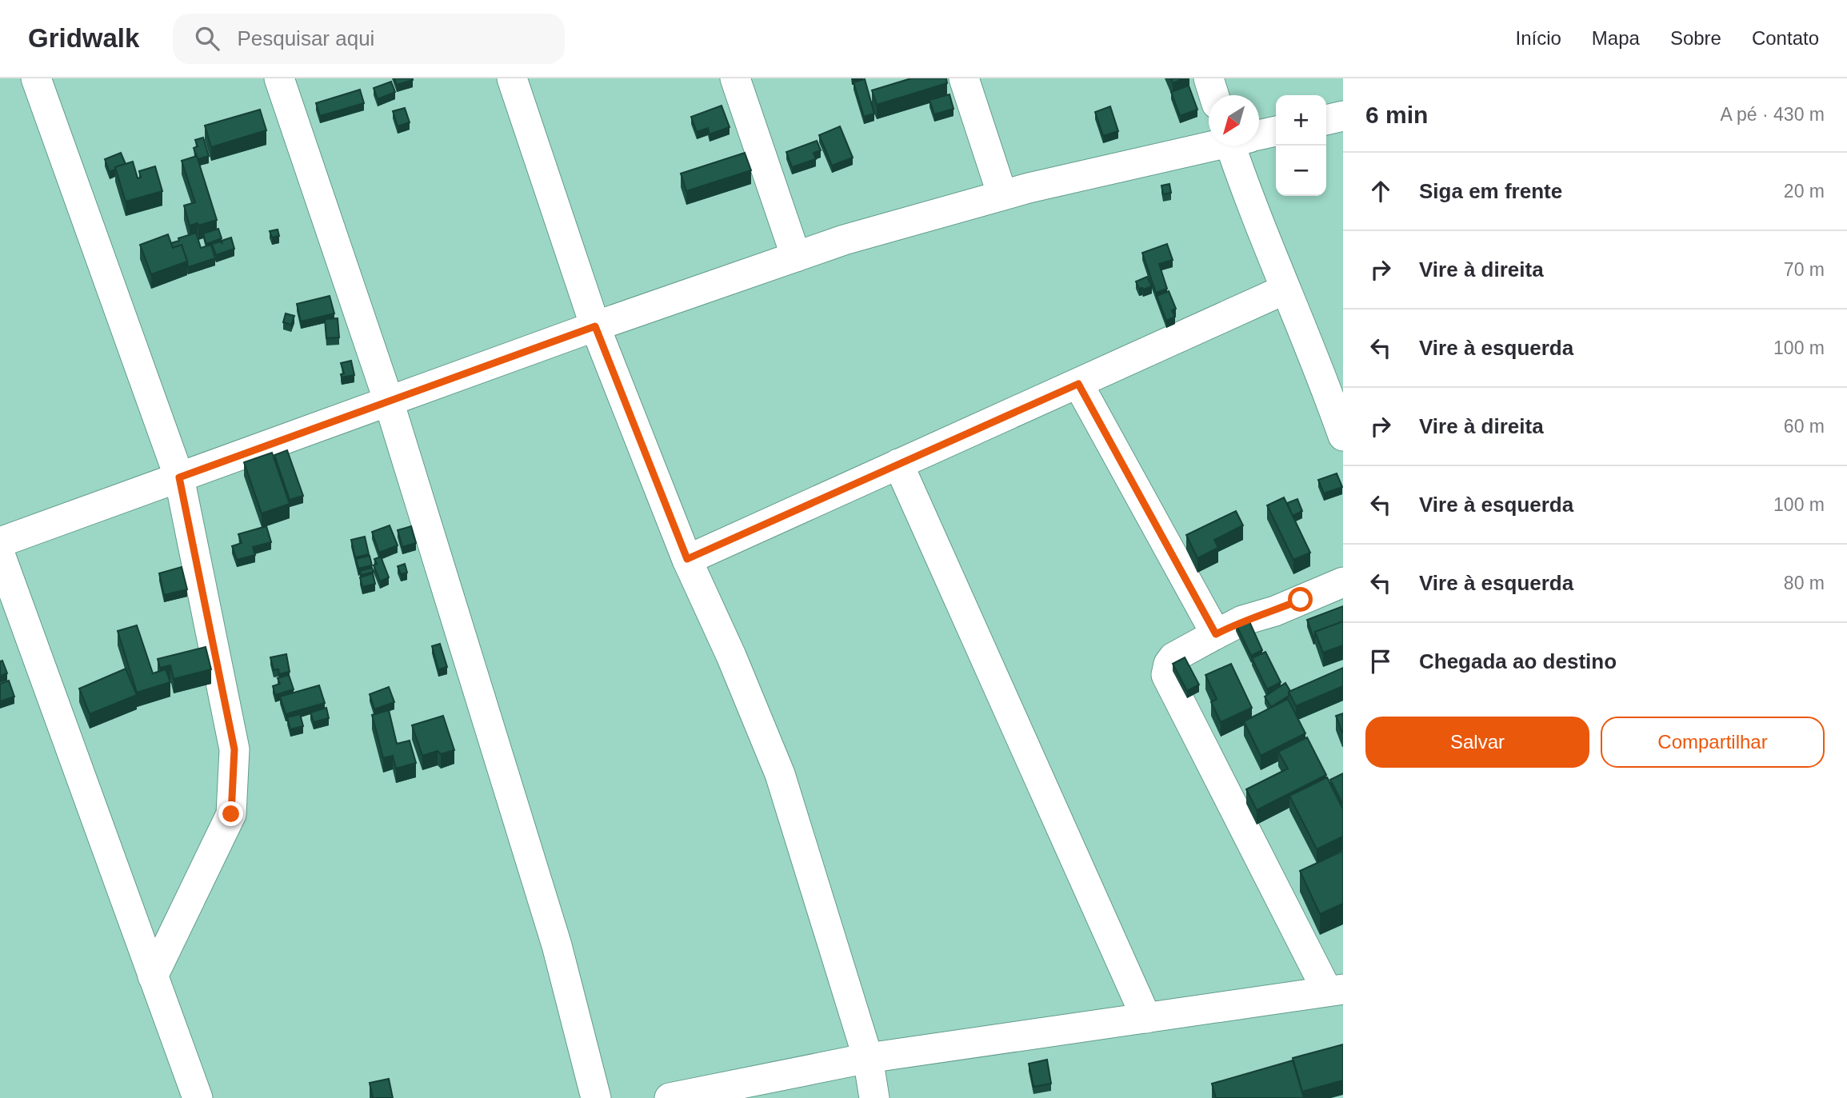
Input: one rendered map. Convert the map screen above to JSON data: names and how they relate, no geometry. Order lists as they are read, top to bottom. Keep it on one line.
{"north":"bottom left","page":{"header":"Gridwalk","search":"Pesquisar aqui","nav":["Início","Mapa","Sobre","Contato"],"heading":["6 min","A pé · 430 m"],"map_buttons":["+","−"],"list":[["Siga em frente","20 m"],["Vire à direita","70 m"],["Vire à esquerda","100 m"],["Vire à direita","60 m"],["Vire à esquerda","100 m"],["Vire à esquerda","80 m"],"Chegada ao destino"],"buttons":["Salvar","Compartilhar"]}}
